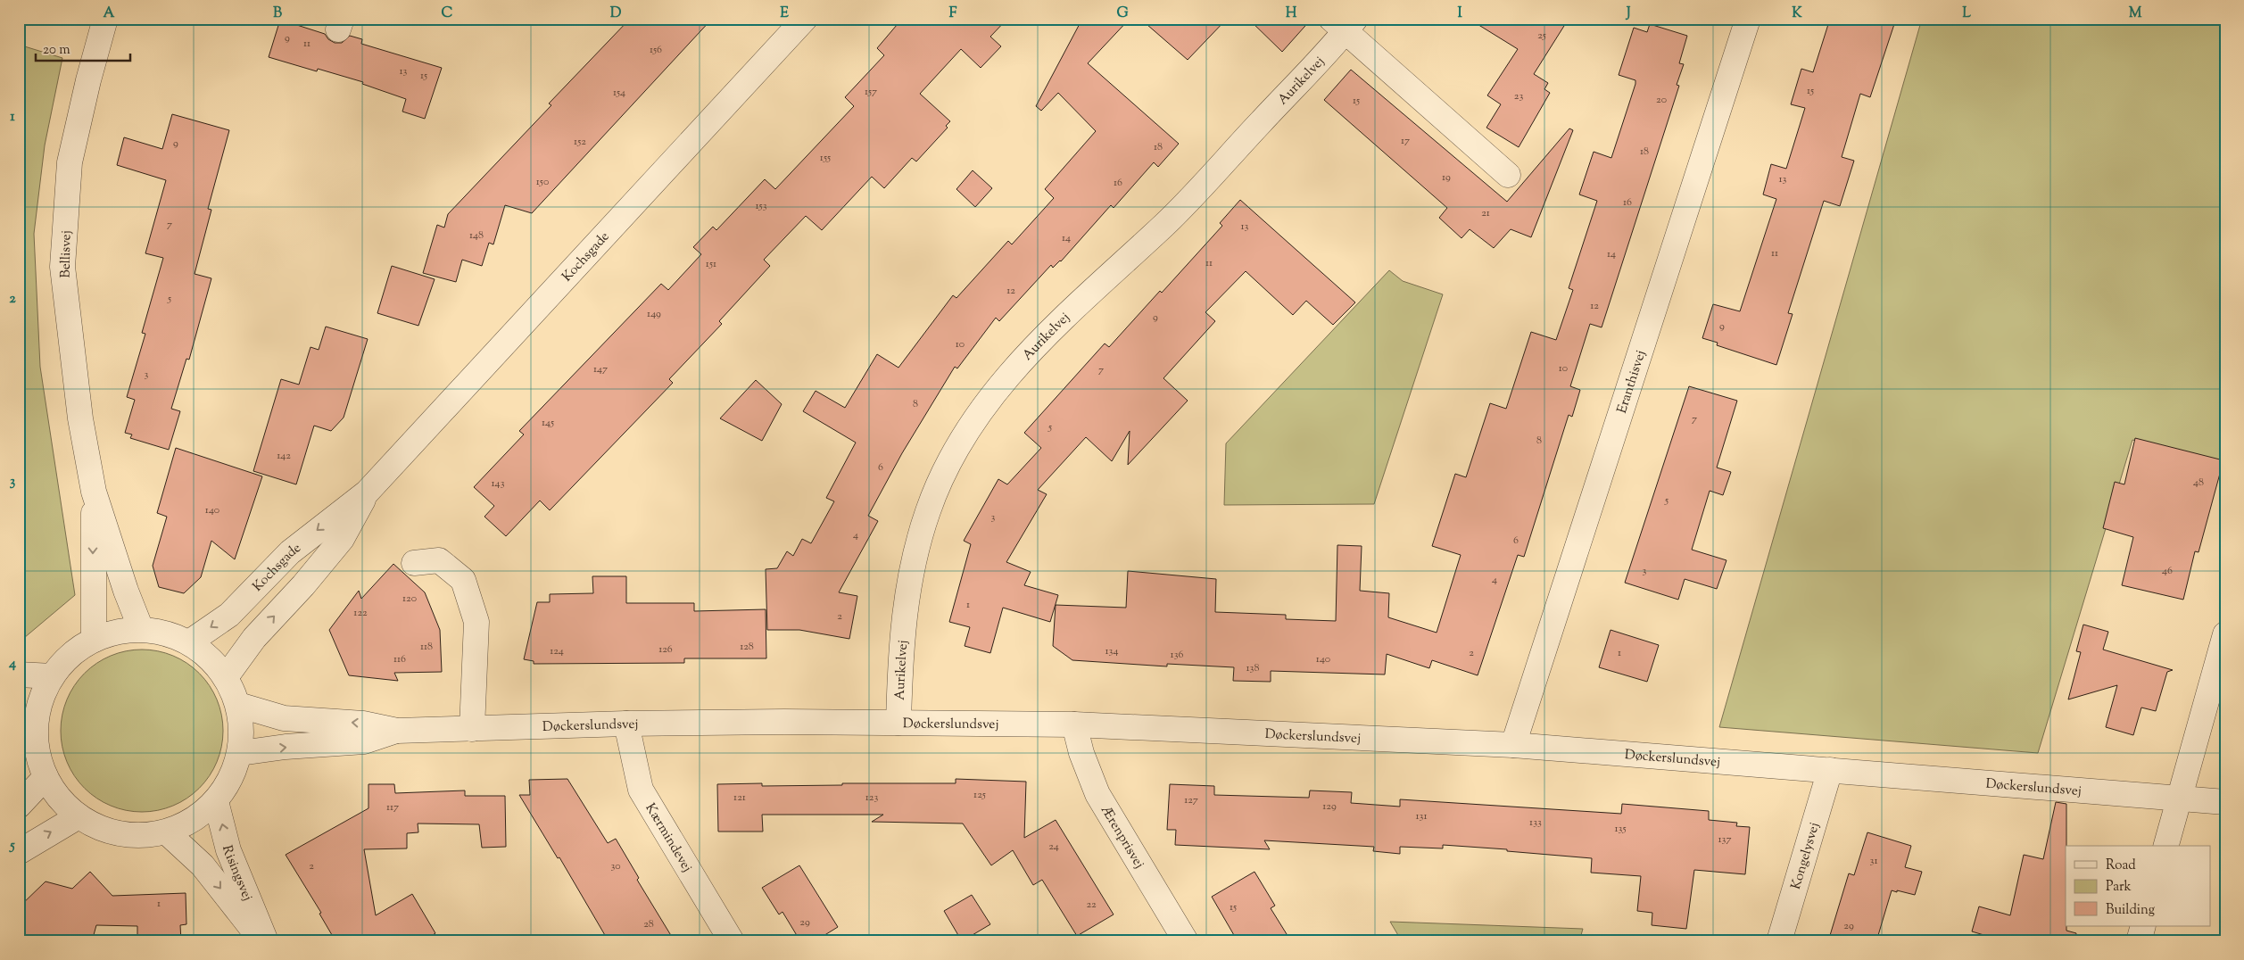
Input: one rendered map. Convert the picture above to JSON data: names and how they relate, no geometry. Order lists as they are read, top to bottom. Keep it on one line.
{"streets":{"street":["Aurikelvej","Bellisvej","Kochsgade","Eranthisvej","Døckerslundsvej","Ærenprisvej","Kærmindevej","Kongelysvej","Risingsvej"]},"crossings":[["Aurikelvej","Døckerslundsvej"],["Eranthisvej","Døckerslundsvej"],["Døckerslundsvej","Ærenprisvej"],["Døckerslundsvej","Kærmindevej"],["Døckerslundsvej","Kongelysvej"]],"house_numbers":["25","9","11","156","13","15","15","157","154","23","20","15","17","152","9","18","18","155","19","13","150","16","16","153","21","7","13","148","14","11","14","11","151","12","5","12","149","9","9","10","10","147","7","3","8","7","145","5","8","142","6","48","143","5","140","3","4","6","3","46","4","120","1","122","2","118","128","126","124","134","2","1","136","116","140","138","125","121","123","127","129","117","131","133","135","137","24","31","2","30","1","22","15","29","28","29"],"legend":["Road","Park","Building"],"scale_bar":"20 m","grid":{"columns":["A","B","C","D","E","F","G","H","I","J","K","L","M"],"rows":["1","2","3","4","5"]}}
